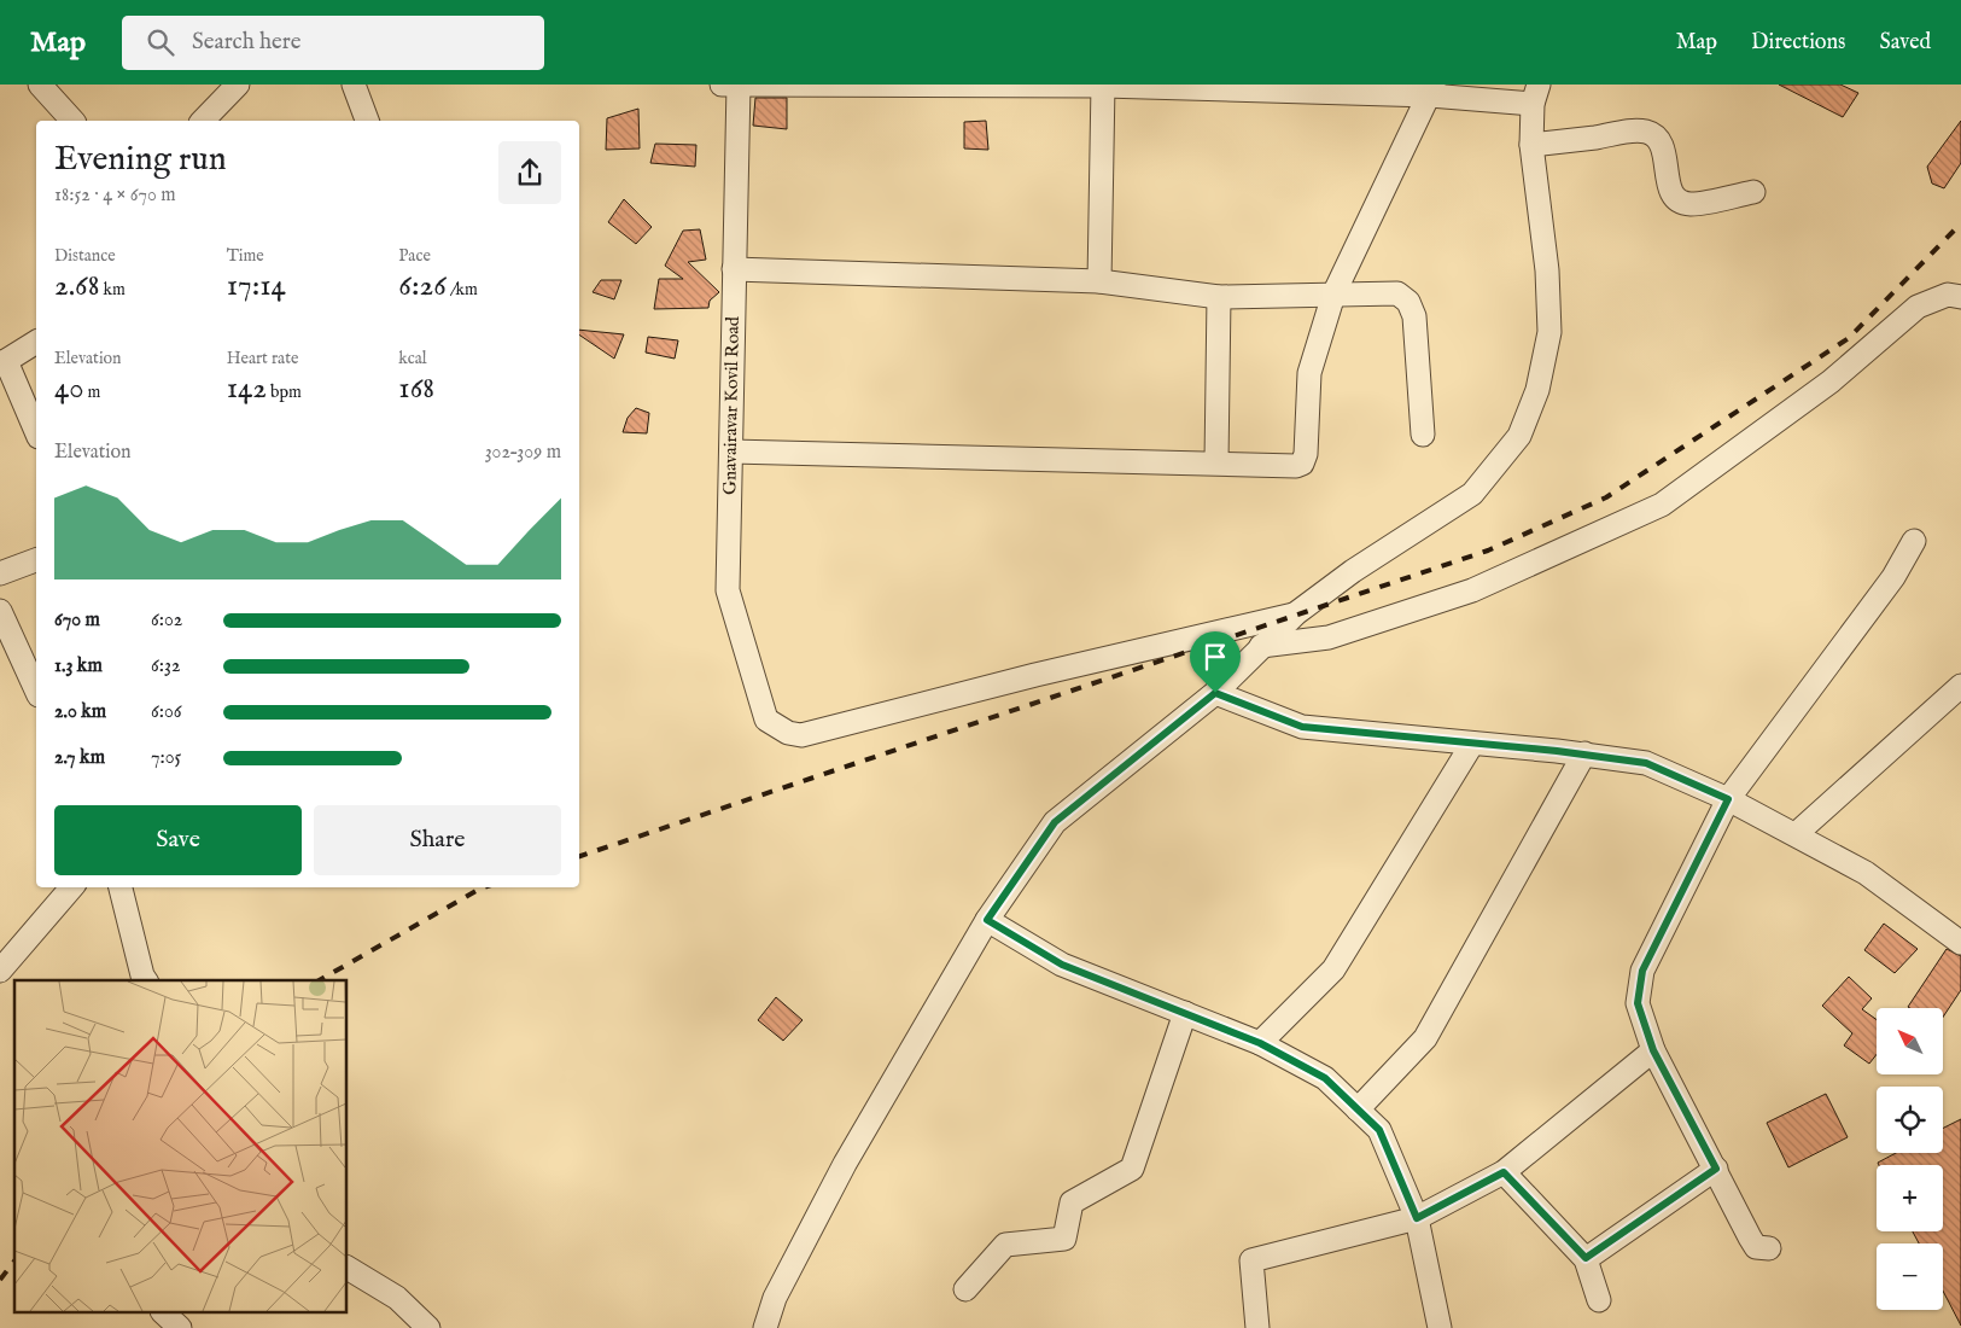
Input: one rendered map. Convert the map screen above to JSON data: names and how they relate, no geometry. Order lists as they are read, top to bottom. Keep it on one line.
{"streets":{"street":["Gnavairavar Kovil Road"]},"north":"top left","page":{"header":"Map","search":"Search here","nav":["Map","Directions","Saved"],"heading":["Evening run","18:52 · 4 × 670 m"],"stats":[["Distance","2.68 km"],["Time","17:14"],["Pace","6:26 /km"],["Elevation","40 m"],["Heart rate","142 bpm"],["kcal","168"]],"chart":["Elevation","302–309 m"],"list":[{"name":"670 m","note":"6:02"},{"name":"1.3 km","note":"6:32"},{"name":"2.0 km","note":"6:06"},{"name":"2.7 km","note":"7:05"}],"buttons":["Save","Share"],"map_buttons":["+","−"]}}
